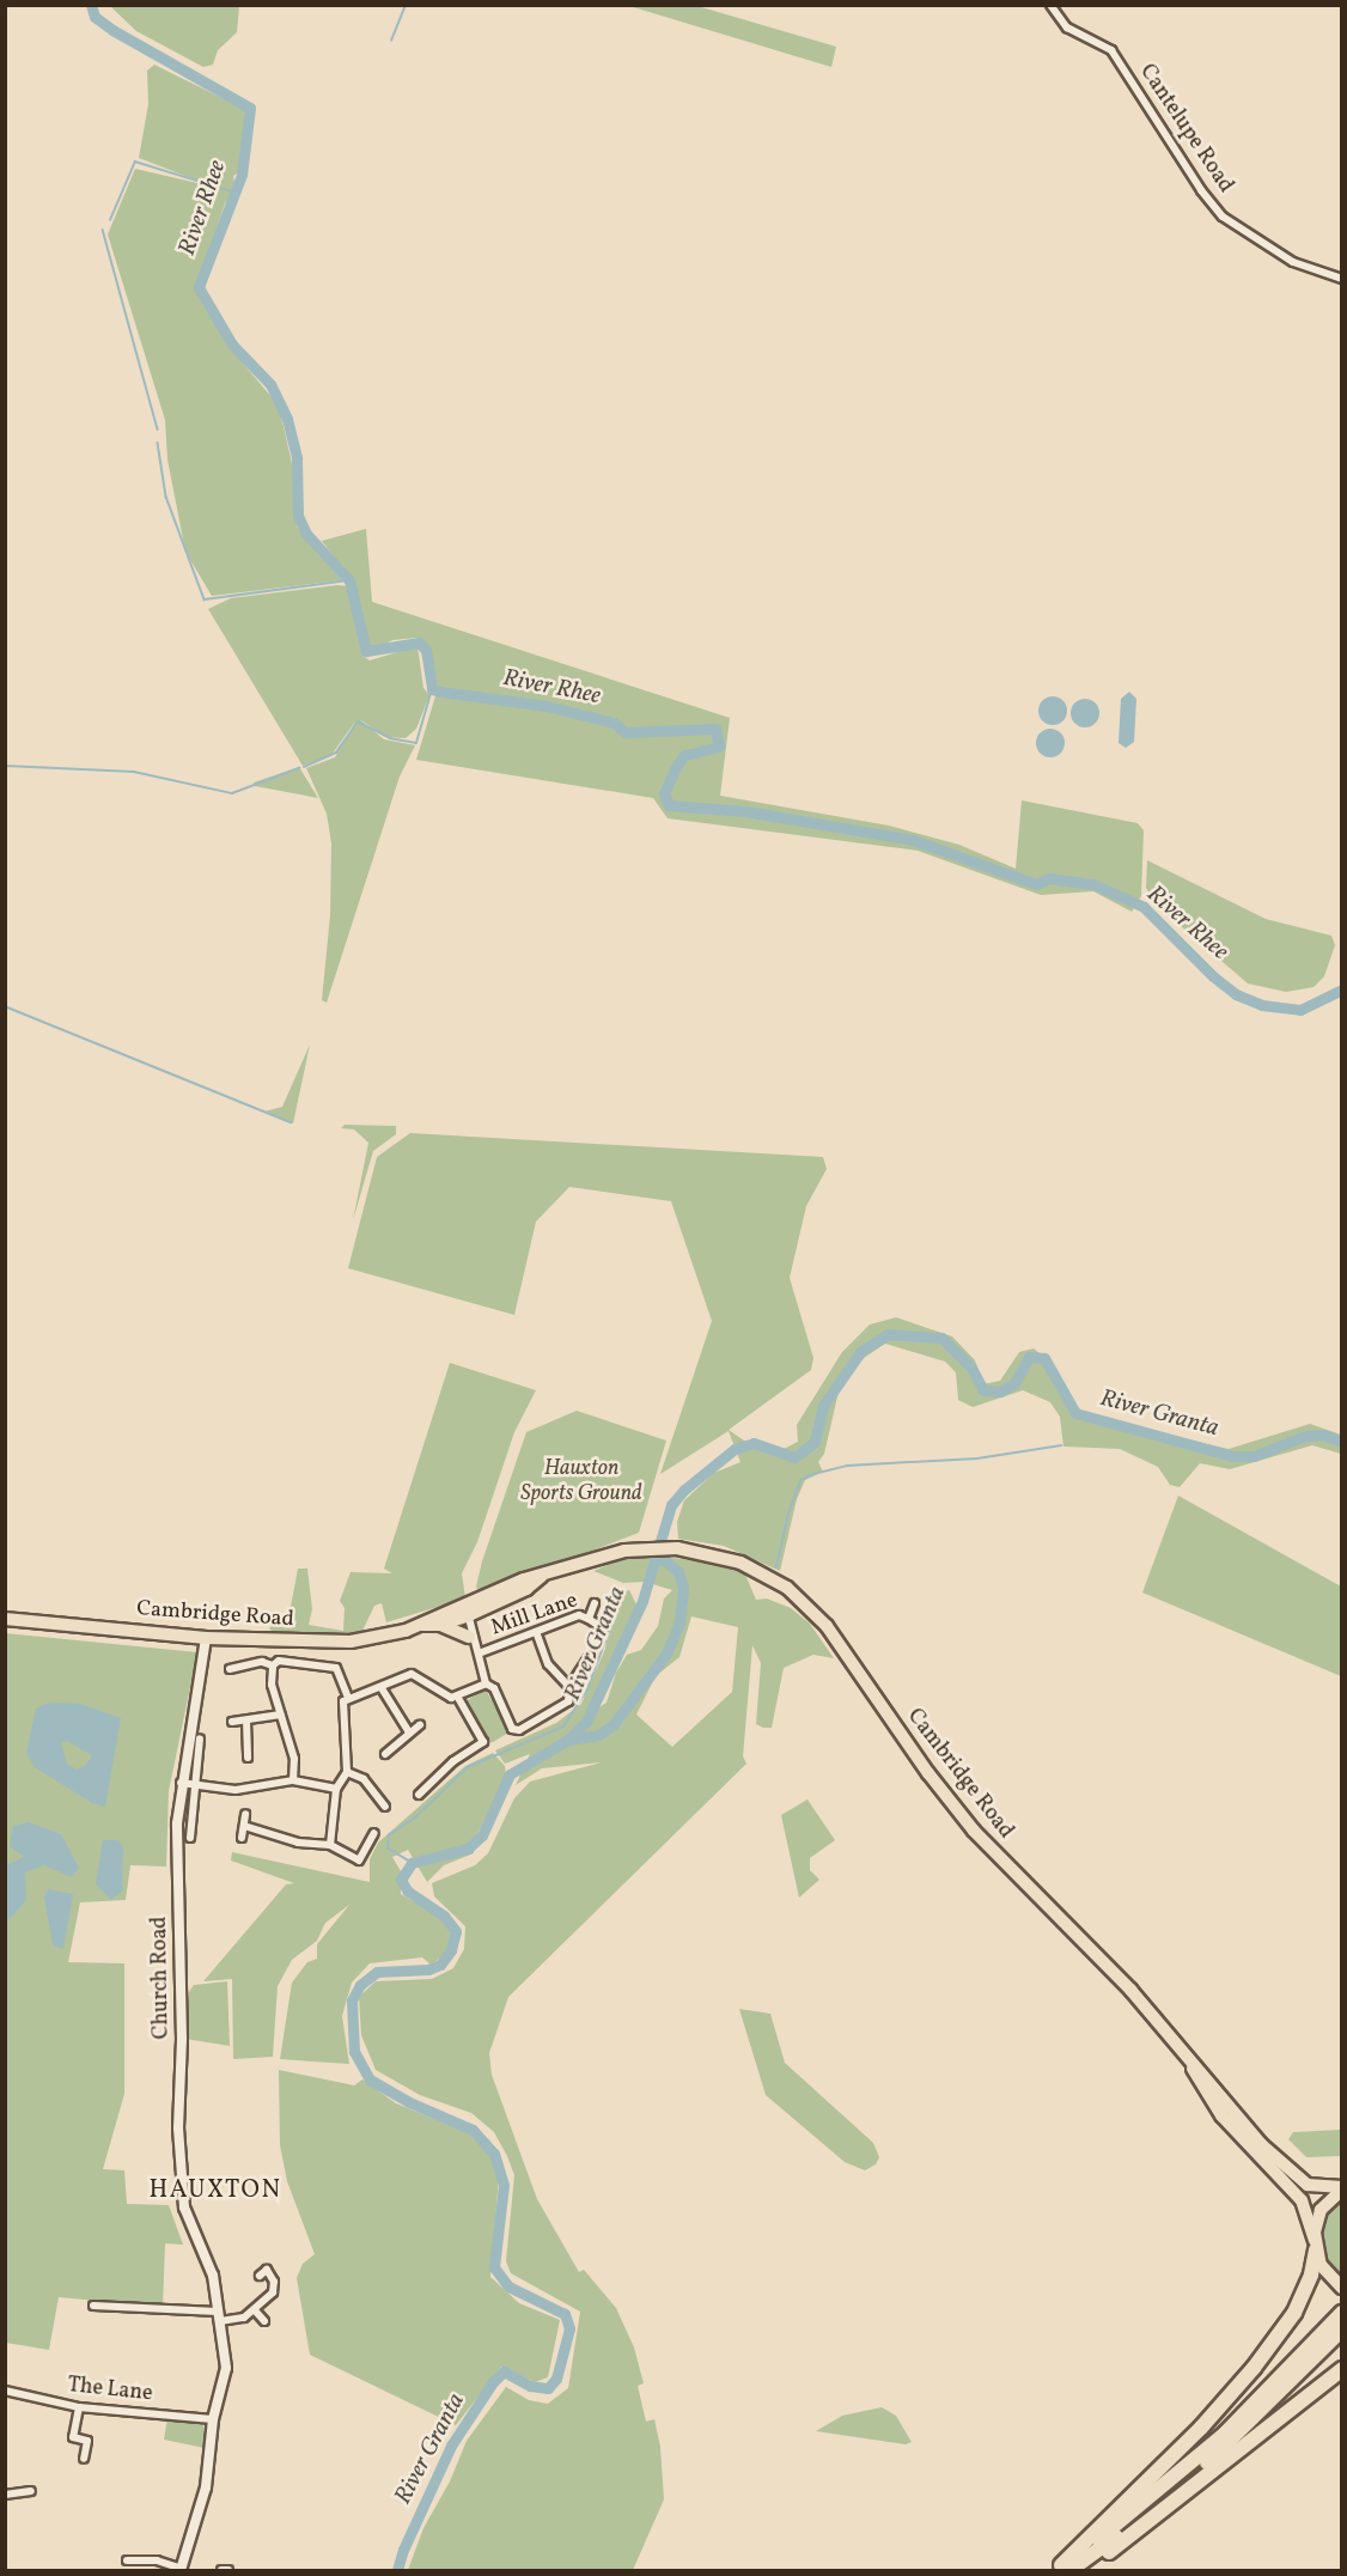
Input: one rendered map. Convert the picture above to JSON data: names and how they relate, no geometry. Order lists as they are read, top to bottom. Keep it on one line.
{"streets":{"highway":["Cambridge Road"],"street":["Cantelupe Road","Mill Lane","Church Road","The Lane"]},"crossings":[["Cambridge Road","Church Road"],["Church Road","The Lane"]],"districts":["HAUXTON"],"water":["River Rhee","River Granta"],"parks":["Hauxton Sports Ground"]}
